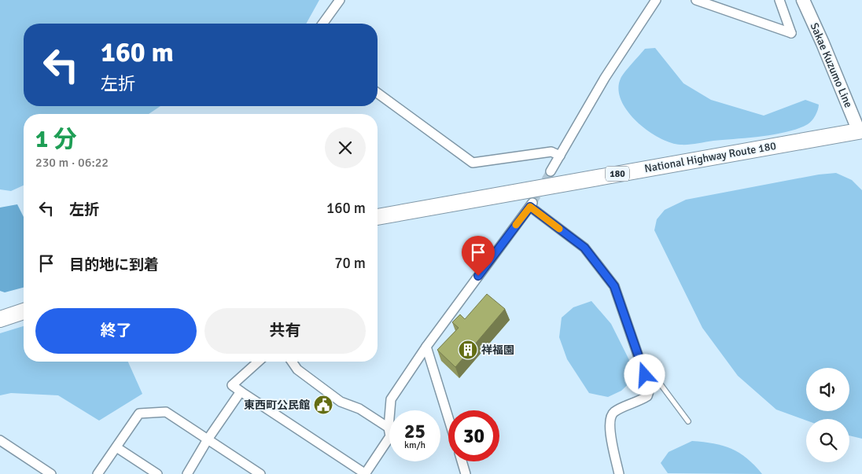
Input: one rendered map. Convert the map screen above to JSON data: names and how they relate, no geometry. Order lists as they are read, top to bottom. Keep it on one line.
{"streets":{"highway":["National Highway Route 180","180"],"main road":["Sakae Kuzumo Line"]},"crossings":[["Sakae Kuzumo Line","National Highway Route 180"]],"places":{"building":["祥福園"],"public building":["東西町公民館"]},"page":{"turn":["160 m","左折"],"heading":["1 分","230 m · 06:22"],"list":[{"name":"左折","value":"160 m"},{"name":"目的地に到着","value":"70 m"}],"buttons":["終了","共有"],"speed":"25 km/h","limit":"30"}}
